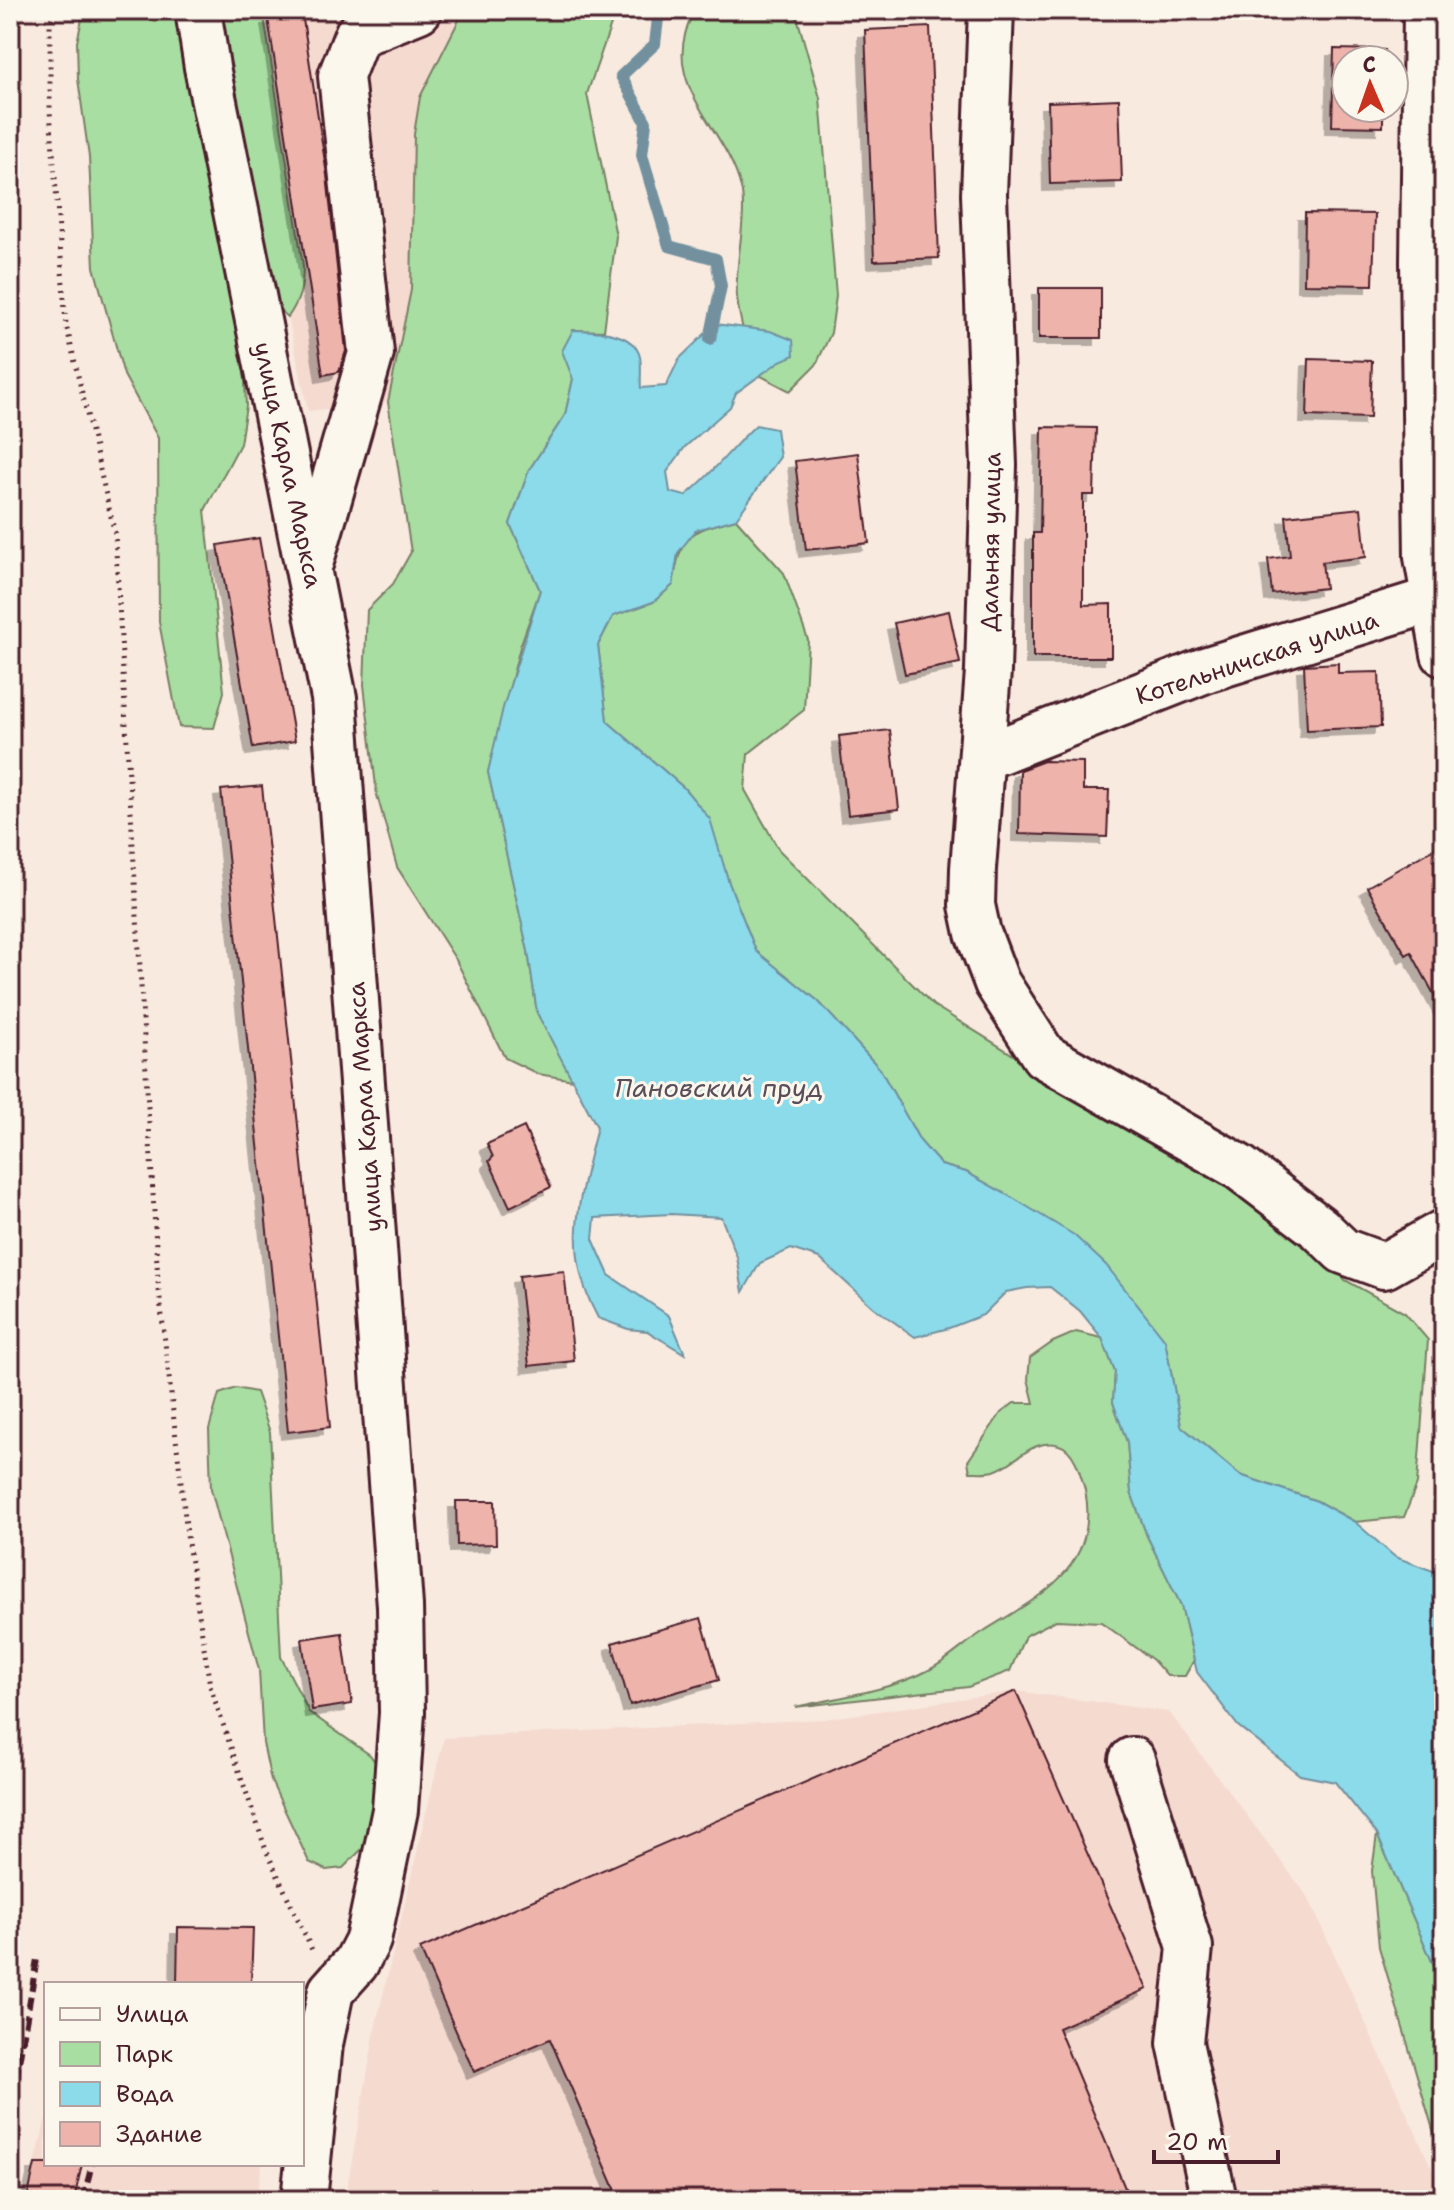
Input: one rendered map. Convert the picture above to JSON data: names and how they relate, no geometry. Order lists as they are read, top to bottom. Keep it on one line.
{"streets":{"street":["улица Карла Маркса","Дальняя улица","Котельничская улица"]},"crossings":[["Дальняя улица","Котельничская улица"]],"water":["Пановский пруд"],"legend":["Улица","Парк","Вода","Здание"],"scale_bar":"20 m","north":"top"}
